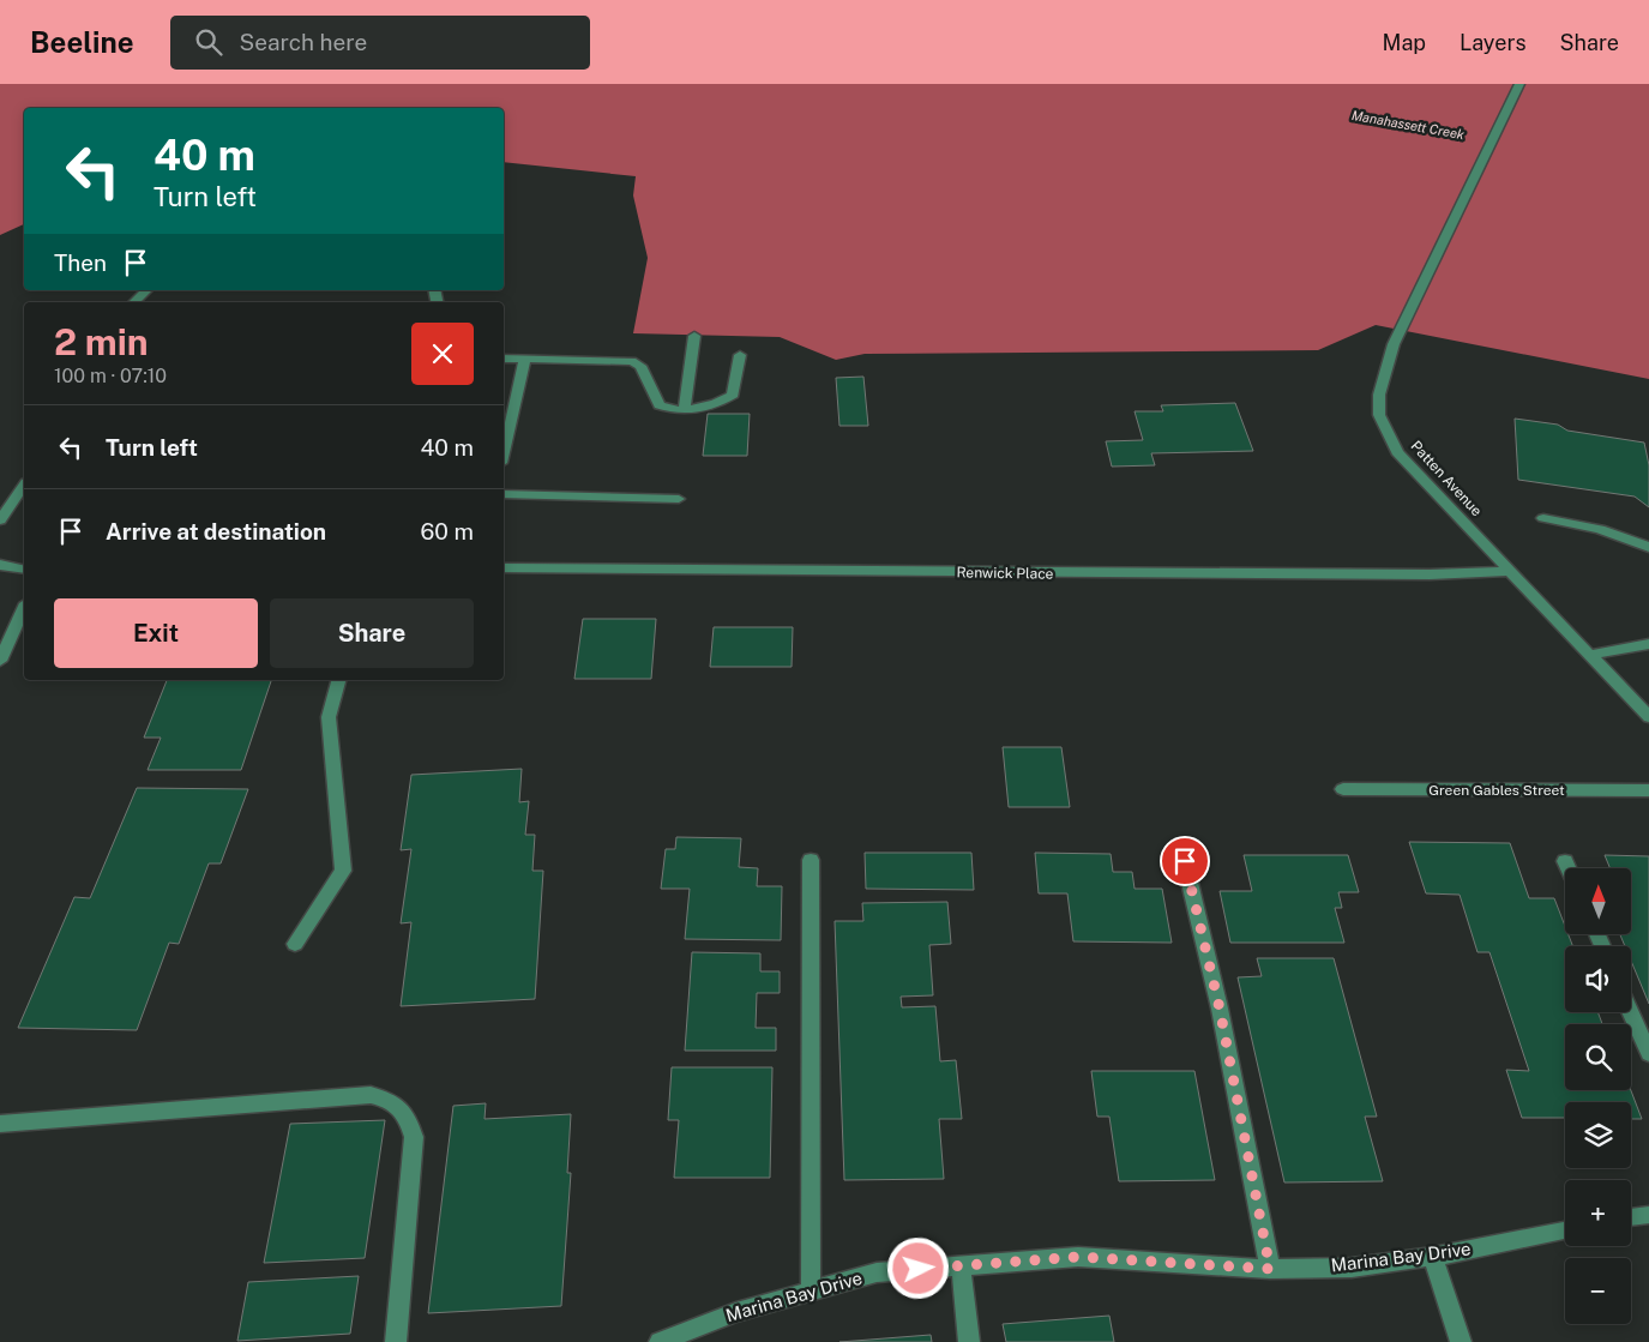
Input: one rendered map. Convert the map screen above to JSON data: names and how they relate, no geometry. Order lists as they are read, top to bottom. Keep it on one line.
{"streets":{"street":["Patten Avenue","Renwick Place","Green Gables Street","Marina Bay Drive"]},"crossings":[["Patten Avenue","Renwick Place"]],"water":["Manahassett Creek"],"north":"top","page":{"header":"Beeline","search":"Search here","nav":["Map","Layers","Share"],"turn":["40 m","Turn left"],"then":"Then","heading":["2 min","100 m · 07:10"],"list":[{"name":"Turn left","value":"40 m"},{"name":"Arrive at destination","value":"60 m"}],"buttons":["Exit","Share"],"map_buttons":["+","−"]}}
